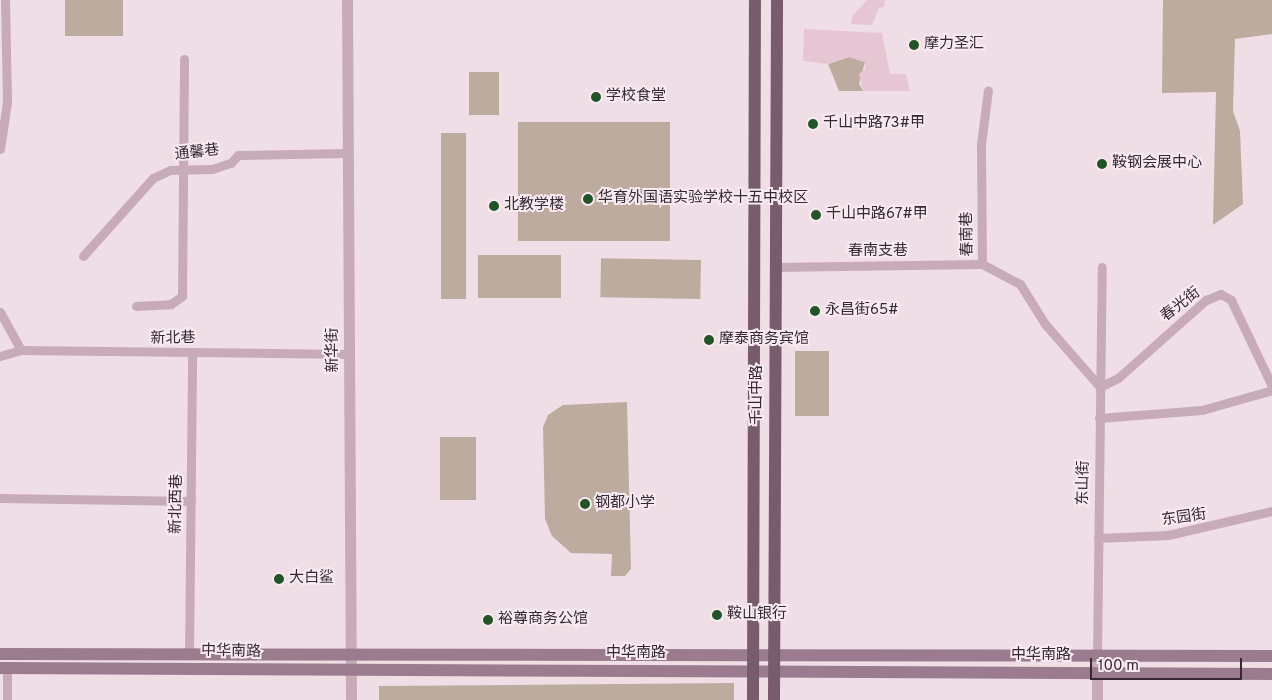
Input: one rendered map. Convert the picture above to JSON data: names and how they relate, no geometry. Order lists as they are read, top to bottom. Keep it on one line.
{"streets":{"main road":["千山中路","中华南路"],"street":["通馨巷","春南巷","春南支巷","春光街","新北巷","新华街","东山街","新北西巷","东园街"]},"crossings":[["通馨巷","新华街"],["春南巷","春南支巷"],["春南巷","春光街"],["春南巷","东山街"],["春南支巷","千山中路"],["春光街","东山街"],["新北巷","新华街"],["新北巷","新北西巷"],["新华街","中华南路"],["千山中路","中华南路"],["东山街","东园街"],["东山街","中华南路"]],"places":["摩力圣汇","学校食堂","千山中路73#甲","鞍钢会展中心","华育外国语实验学校十五中校区","北教学楼","千山中路67#甲","永昌街65#","摩泰商务宾馆","钢都小学","大白鲨","鞍山银行","裕尊商务公馆"],"scale_bar":"100 m"}
